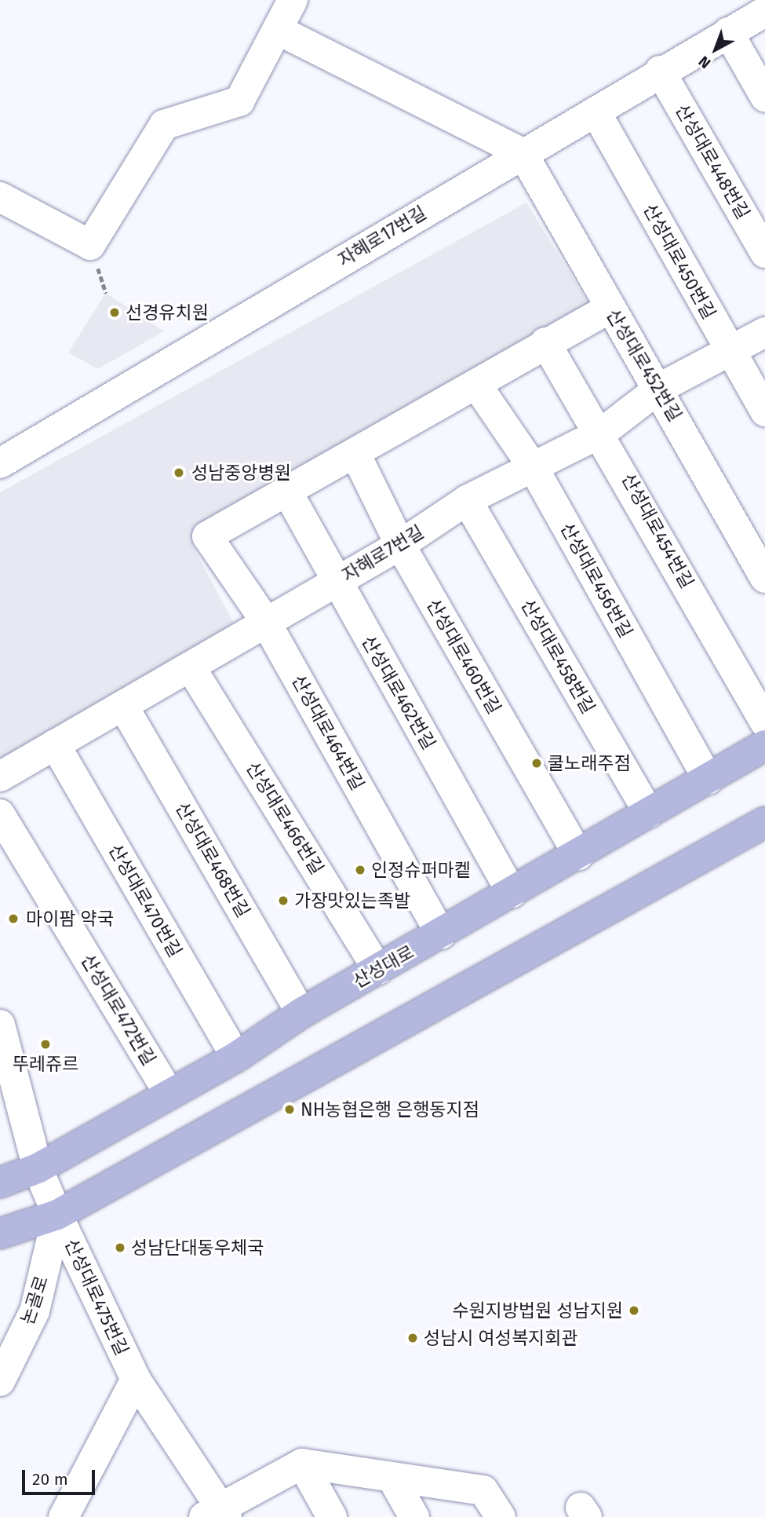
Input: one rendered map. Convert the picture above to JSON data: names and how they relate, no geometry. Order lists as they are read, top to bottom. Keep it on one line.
{"streets":{"main road":["산성대로"],"street":["산성대로448번길","자혜로17번길","산성대로450번길","산성대로452번길","산성대로454번길","자혜로7번길","산성대로456번길","산성대로460번길","산성대로458번길","산성대로462번길","산성대로464번길","산성대로466번길","산성대로468번길","산성대로470번길","산성대로472번길","산성대로475번길","논골로"]},"crossings":[["산성대로448번길","자혜로17번길"],["자혜로17번길","산성대로450번길"],["자혜로17번길","산성대로452번길"],["산성대로450번길","자혜로7번길"],["산성대로452번길","자혜로7번길"],["산성대로454번길","자혜로7번길"],["자혜로7번길","산성대로456번길"],["자혜로7번길","산성대로460번길"],["자혜로7번길","산성대로458번길"],["자혜로7번길","산성대로462번길"],["자혜로7번길","산성대로464번길"],["자혜로7번길","산성대로466번길"],["자혜로7번길","산성대로468번길"],["자혜로7번길","산성대로470번길"],["산성대로456번길","산성대로"],["산성대로460번길","산성대로"],["산성대로458번길","산성대로"],["산성대로462번길","산성대로464번길"],["산성대로462번길","산성대로"],["산성대로464번길","산성대로"],["산성대로466번길","산성대로"],["산성대로468번길","산성대로"],["산성대로470번길","산성대로"],["산성대로","산성대로472번길"],["산성대로","산성대로475번길"],["산성대로475번길","논골로"]],"places":["선경유치원","성남중앙병원","쿨노래주점","인정슈퍼마켙","가장맛있는족발","마이팜 약국","뚜레쥬르","NH농협은행 은행동지점","성남단대동우체국","수원지방법원 성남지원","성남시 여성복지회관"],"scale_bar":"20 m","north":"bottom left"}
